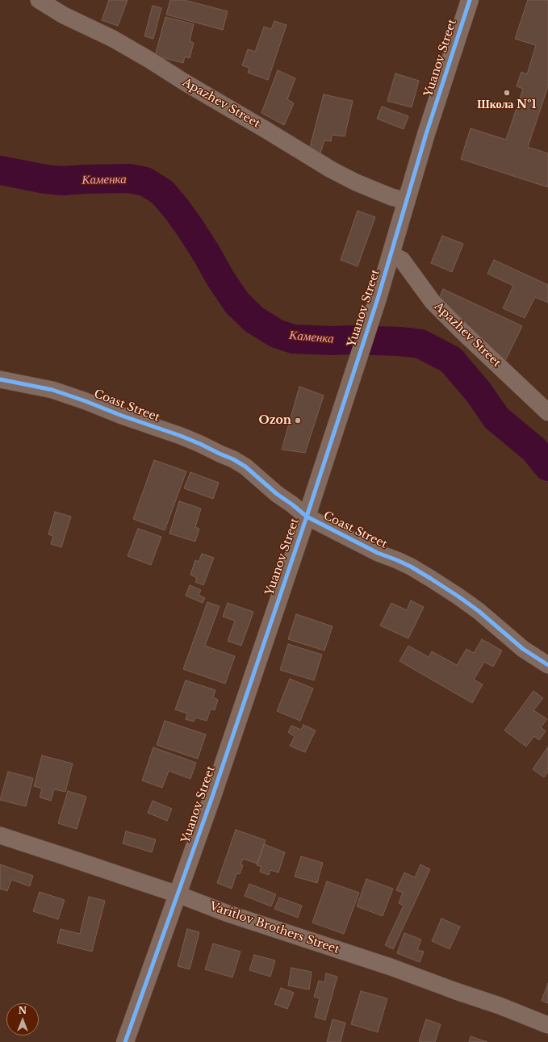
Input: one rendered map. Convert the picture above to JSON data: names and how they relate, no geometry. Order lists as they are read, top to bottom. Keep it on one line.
{"streets":{"street":["Yuanov Street","Apazhev Street","Coast Street","Varitlov Brothers Street"]},"crossings":[["Yuanov Street","Apazhev Street"],["Yuanov Street","Coast Street"],["Yuanov Street","Varitlov Brothers Street"]],"water":["Каменка"],"places":["Школа №1","Ozon"],"north":"top"}
